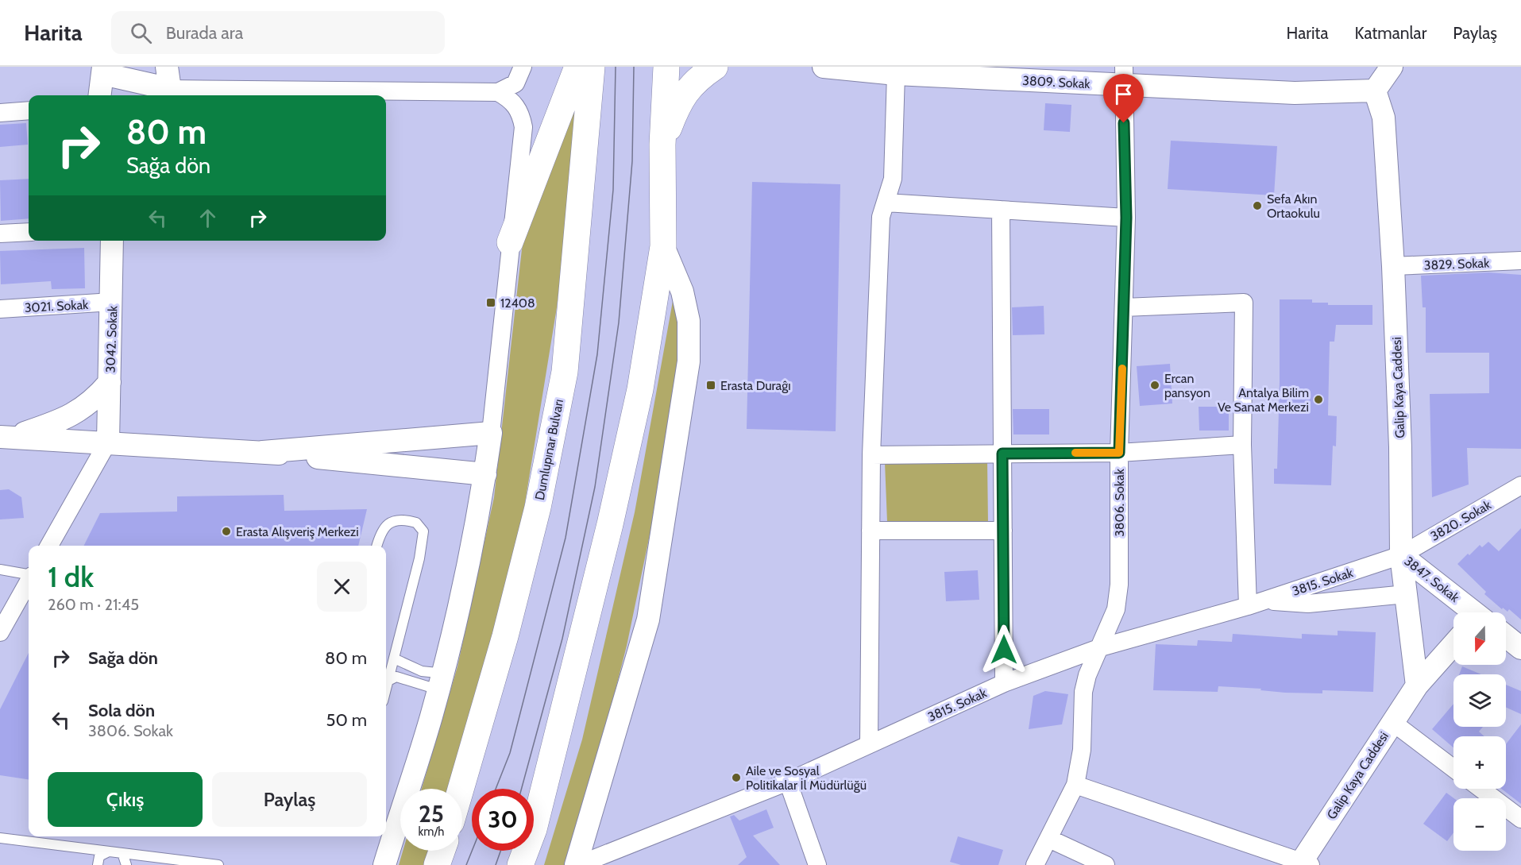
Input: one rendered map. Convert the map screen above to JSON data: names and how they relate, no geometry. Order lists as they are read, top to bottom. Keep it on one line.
{"streets":{"highway":["Dumlupınar Bulvarı"],"street":["3809. Sokak","3829. Sokak","3021. Sokak","3042. Sokak","Galip Kaya Caddesi","3806. Sokak","3820. Sokak","3847. Sokak","3815. Sokak"]},"crossings":[["3809. Sokak","Galip Kaya Caddesi"],["3809. Sokak","3806. Sokak"],["3829. Sokak","Galip Kaya Caddesi"],["3021. Sokak","3042. Sokak"],["Galip Kaya Caddesi","3820. Sokak"],["Galip Kaya Caddesi","3847. Sokak"],["Galip Kaya Caddesi","3815. Sokak"],["3806. Sokak","3815. Sokak"],["3820. Sokak","3847. Sokak"],["3820. Sokak","3815. Sokak"],["3847. Sokak","3815. Sokak"]],"places":{"other":["Sefa Akın Ortaokulu","Ercan pansyon","Antalya Bilim Ve Sanat Merkezi","Erasta Alışveriş Merkezi","Aile ve Sosyal Politikalar İl Müdürlüğü"],"transit":["12408","Erasta Duraĝı"]},"north":"bottom","page":{"header":"Harita","search":"Burada ara","nav":["Harita","Katmanlar","Paylaş"],"turn":["80 m","Sağa dön"],"heading":["1 dk","260 m · 21:45"],"map_buttons":["+","−"],"list":[{"name":"Sağa dön","value":"80 m"},{"name":"Sola dön","note":"3806. Sokak","value":"50 m"}],"buttons":["Çıkış","Paylaş"],"speed":"25 km/h","limit":"30"}}
